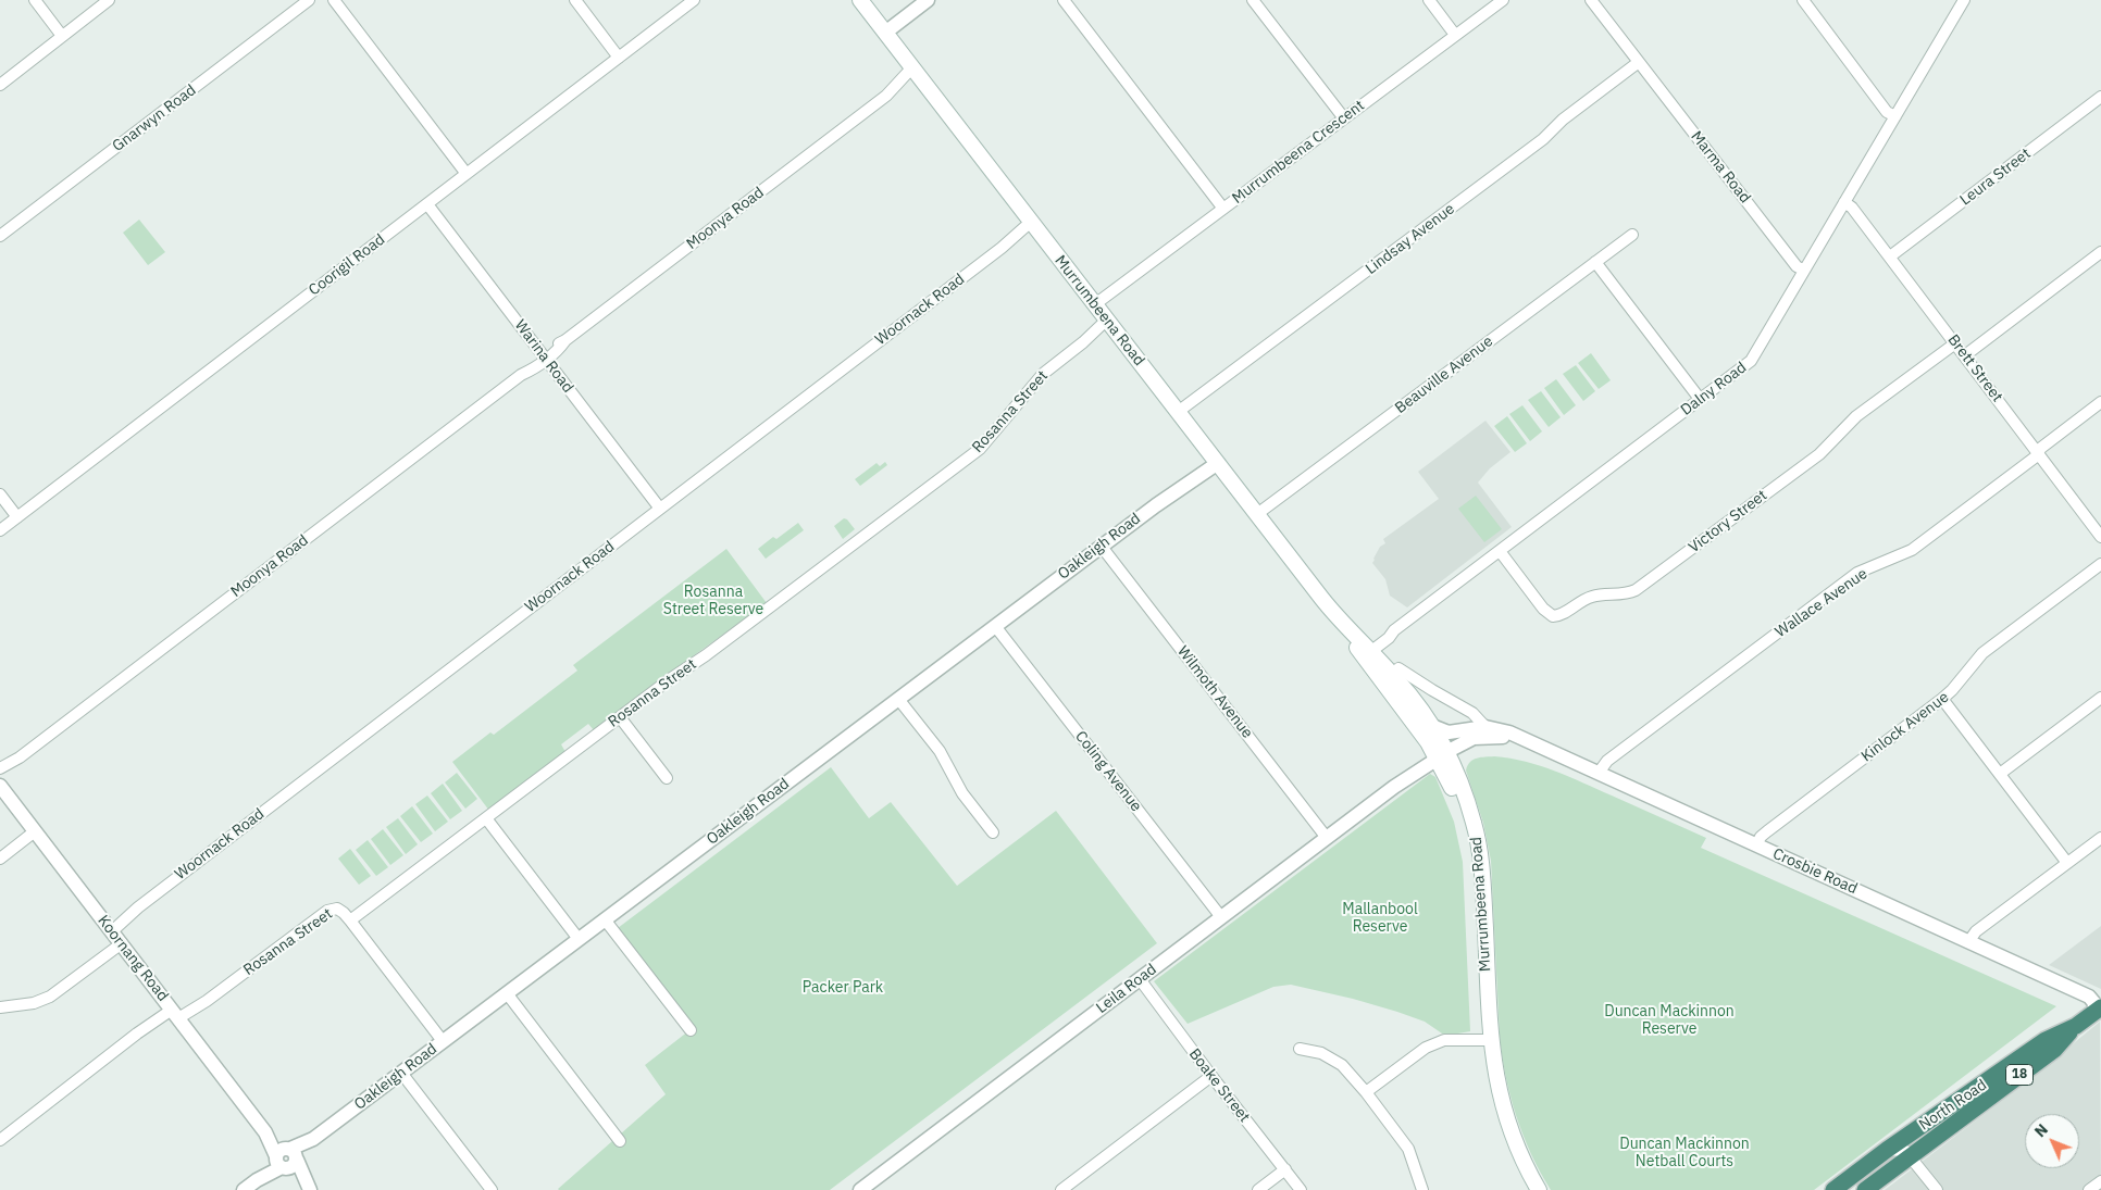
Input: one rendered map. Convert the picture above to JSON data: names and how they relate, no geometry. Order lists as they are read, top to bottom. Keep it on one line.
{"streets":{"highway":["18","North Road"],"main road":["Murrumbeena Road"],"street":["Gnarwyn Road","Murrumbeena Crescent","Marma Road","Leura Street","Moonya Road","Lindsay Avenue","Coorigil Road","Woornack Road","Warina Road","Brett Street","Beauville Avenue","Dalny Road","Rosanna Street","Victory Street","Oakleigh Road","Wallace Avenue","Wilmoth Avenue","Kinlock Avenue","Coling Avenue","Crosbie Road","Koornang Road","Leila Road","Boake Street"]},"crossings":[["Murrumbeena Crescent","Murrumbeena Road"],["Marma Road","Lindsay Avenue"],["Marma Road","Dalny Road"],["Leura Street","Brett Street"],["Moonya Road","Murrumbeena Road"],["Moonya Road","Warina Road"],["Lindsay Avenue","Murrumbeena Road"],["Coorigil Road","Warina Road"],["Woornack Road","Murrumbeena Road"],["Woornack Road","Warina Road"],["Woornack Road","Koornang Road"],["Murrumbeena Road","Beauville Avenue"],["Murrumbeena Road","Dalny Road"],["Murrumbeena Road","Rosanna Street"],["Murrumbeena Road","Oakleigh Road"],["Murrumbeena Road","Leila Road"],["Brett Street","Dalny Road"],["Brett Street","Victory Street"],["Brett Street","Wallace Avenue"],["Dalny Road","Victory Street"],["Rosanna Street","Koornang Road"],["Oakleigh Road","Wilmoth Avenue"],["Oakleigh Road","Coling Avenue"],["Oakleigh Road","Koornang Road"],["Wallace Avenue","Crosbie Road"],["Wilmoth Avenue","Leila Road"],["Kinlock Avenue","Crosbie Road"],["Coling Avenue","Leila Road"],["Crosbie Road","Leila Road"],["Crosbie Road","North Road"],["Leila Road","Boake Street"]],"parks":["Rosanna Street Reserve","Mallanbool Reserve","Packer Park","Duncan Mackinnon Reserve","Duncan Mackinnon Netball Courts"],"north":"top left"}
